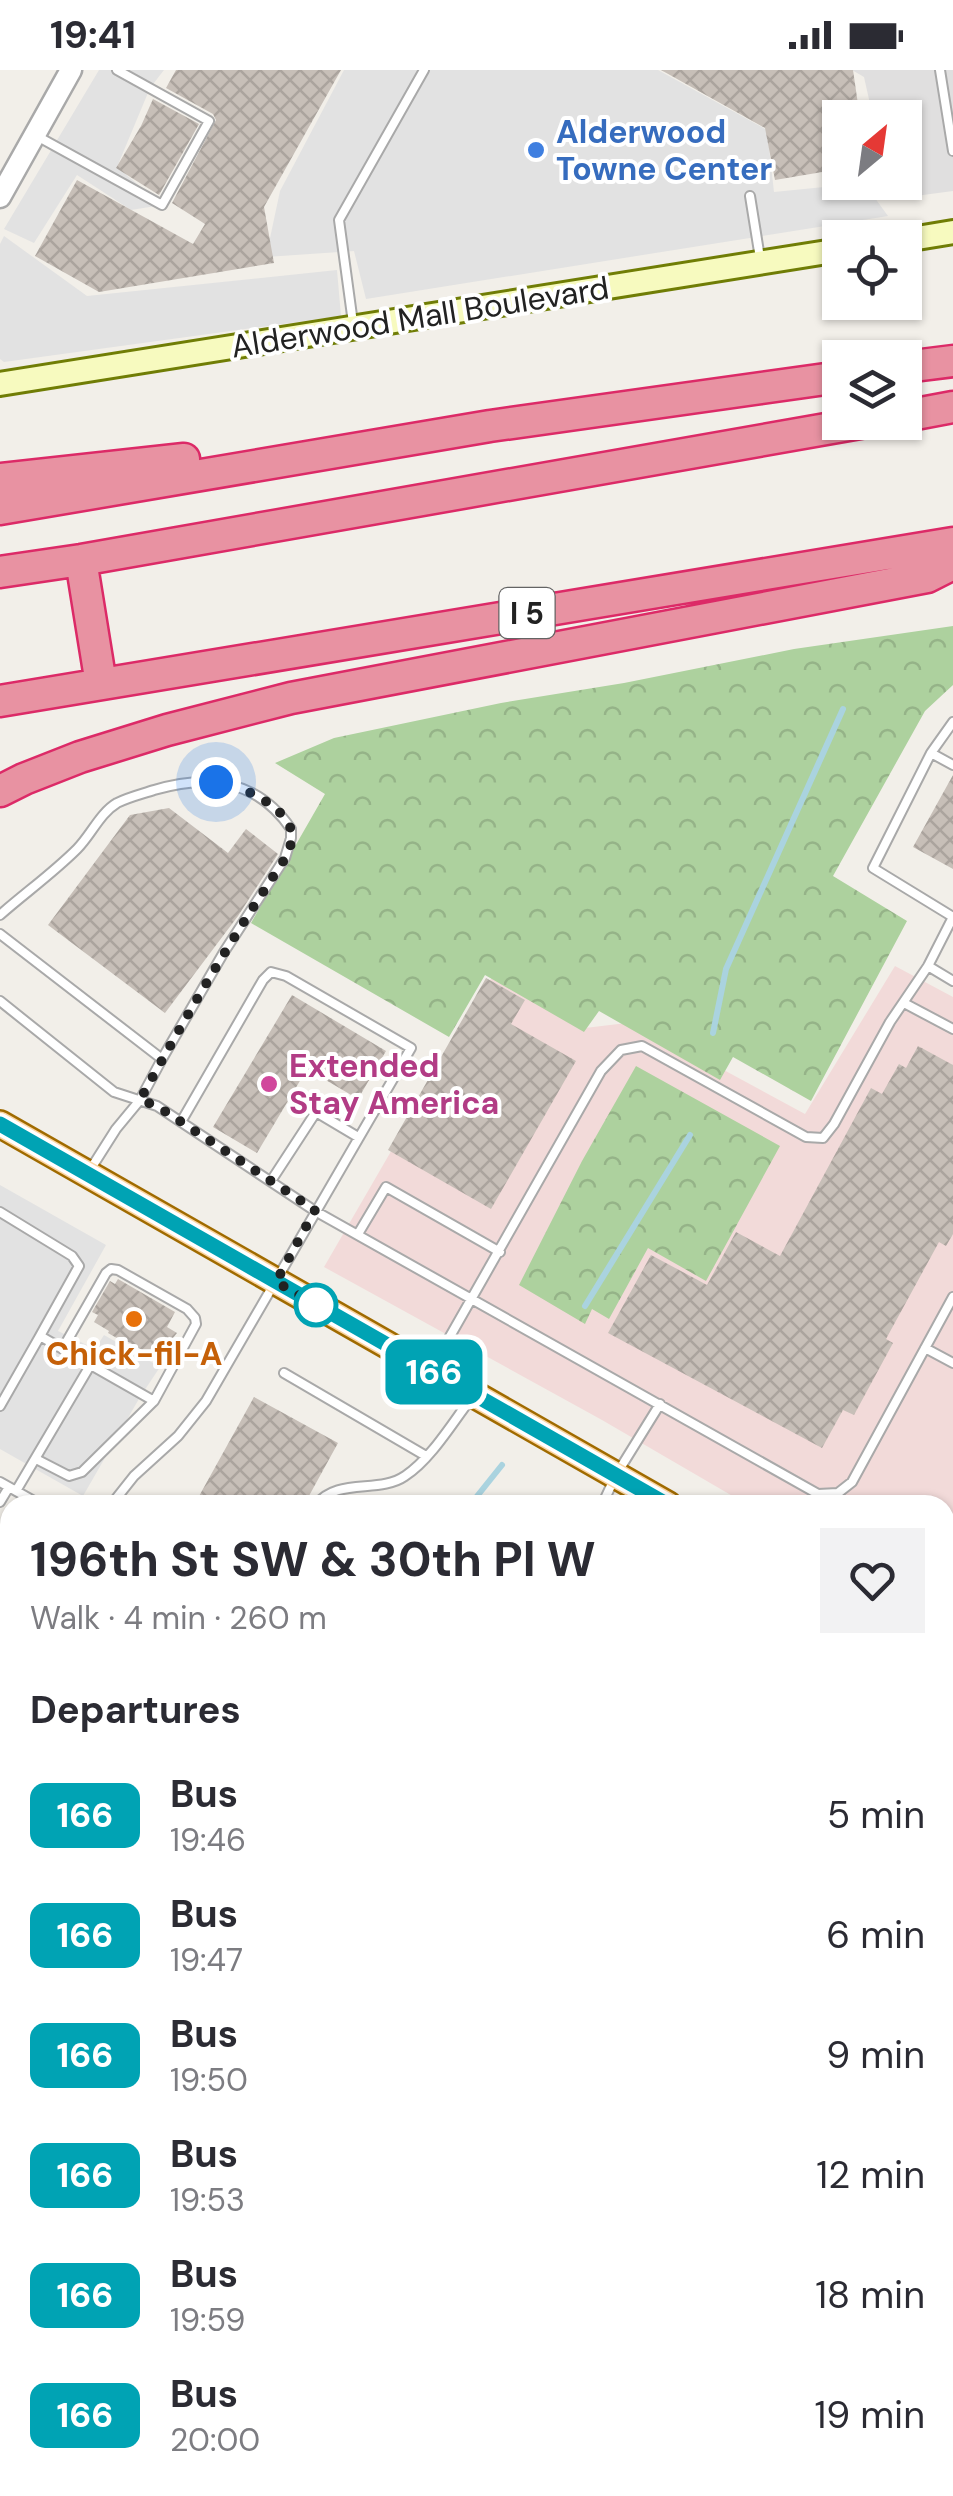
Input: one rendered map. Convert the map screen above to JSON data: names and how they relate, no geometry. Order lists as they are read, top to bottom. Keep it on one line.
{"streets":{"highway":["I 5"],"main road":["Alderwood Mall Boulevard"]},"places":["Alderwood Towne Center","Extended Stay America","Chick-fil-A"],"lines":["bus line 166"],"north":"top right","page":{"status":"19:41","on_map":"166","heading":[["196th St SW & 30th Pl W","Walk · 4 min · 260 m"],"Departures"],"list":[{"mark":"166","name":"Bus","note":"19:46","value":"5 min"},{"mark":"166","name":"Bus","note":"19:47","value":"6 min"},{"mark":"166","name":"Bus","note":"19:50","value":"9 min"},{"mark":"166","name":"Bus","note":"19:53","value":"12 min"},{"mark":"166","name":"Bus","note":"19:59","value":"18 min"},{"mark":"166","name":"Bus","note":"20:00","value":"19 min"}]}}
